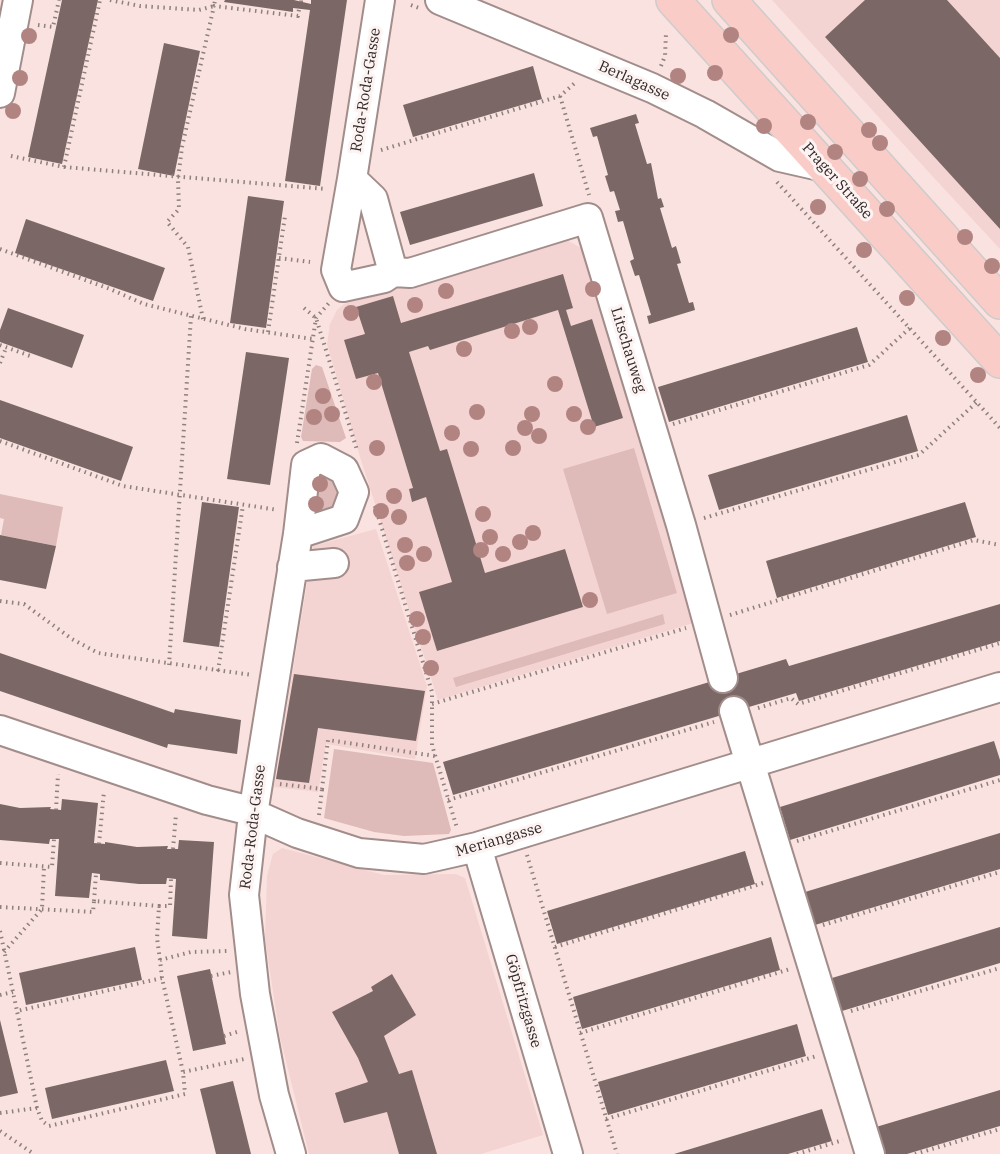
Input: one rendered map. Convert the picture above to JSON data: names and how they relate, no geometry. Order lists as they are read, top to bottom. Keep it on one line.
{"streets":{"main road":["Prager Straße"],"street":["Berlagasse","Roda-Roda-Gasse","Litschauweg","Meriangasse","Göpfritzgasse"]},"crossings":[["Berlagasse","Prager Straße"],["Roda-Roda-Gasse","Meriangasse"],["Meriangasse","Göpfritzgasse"]]}
